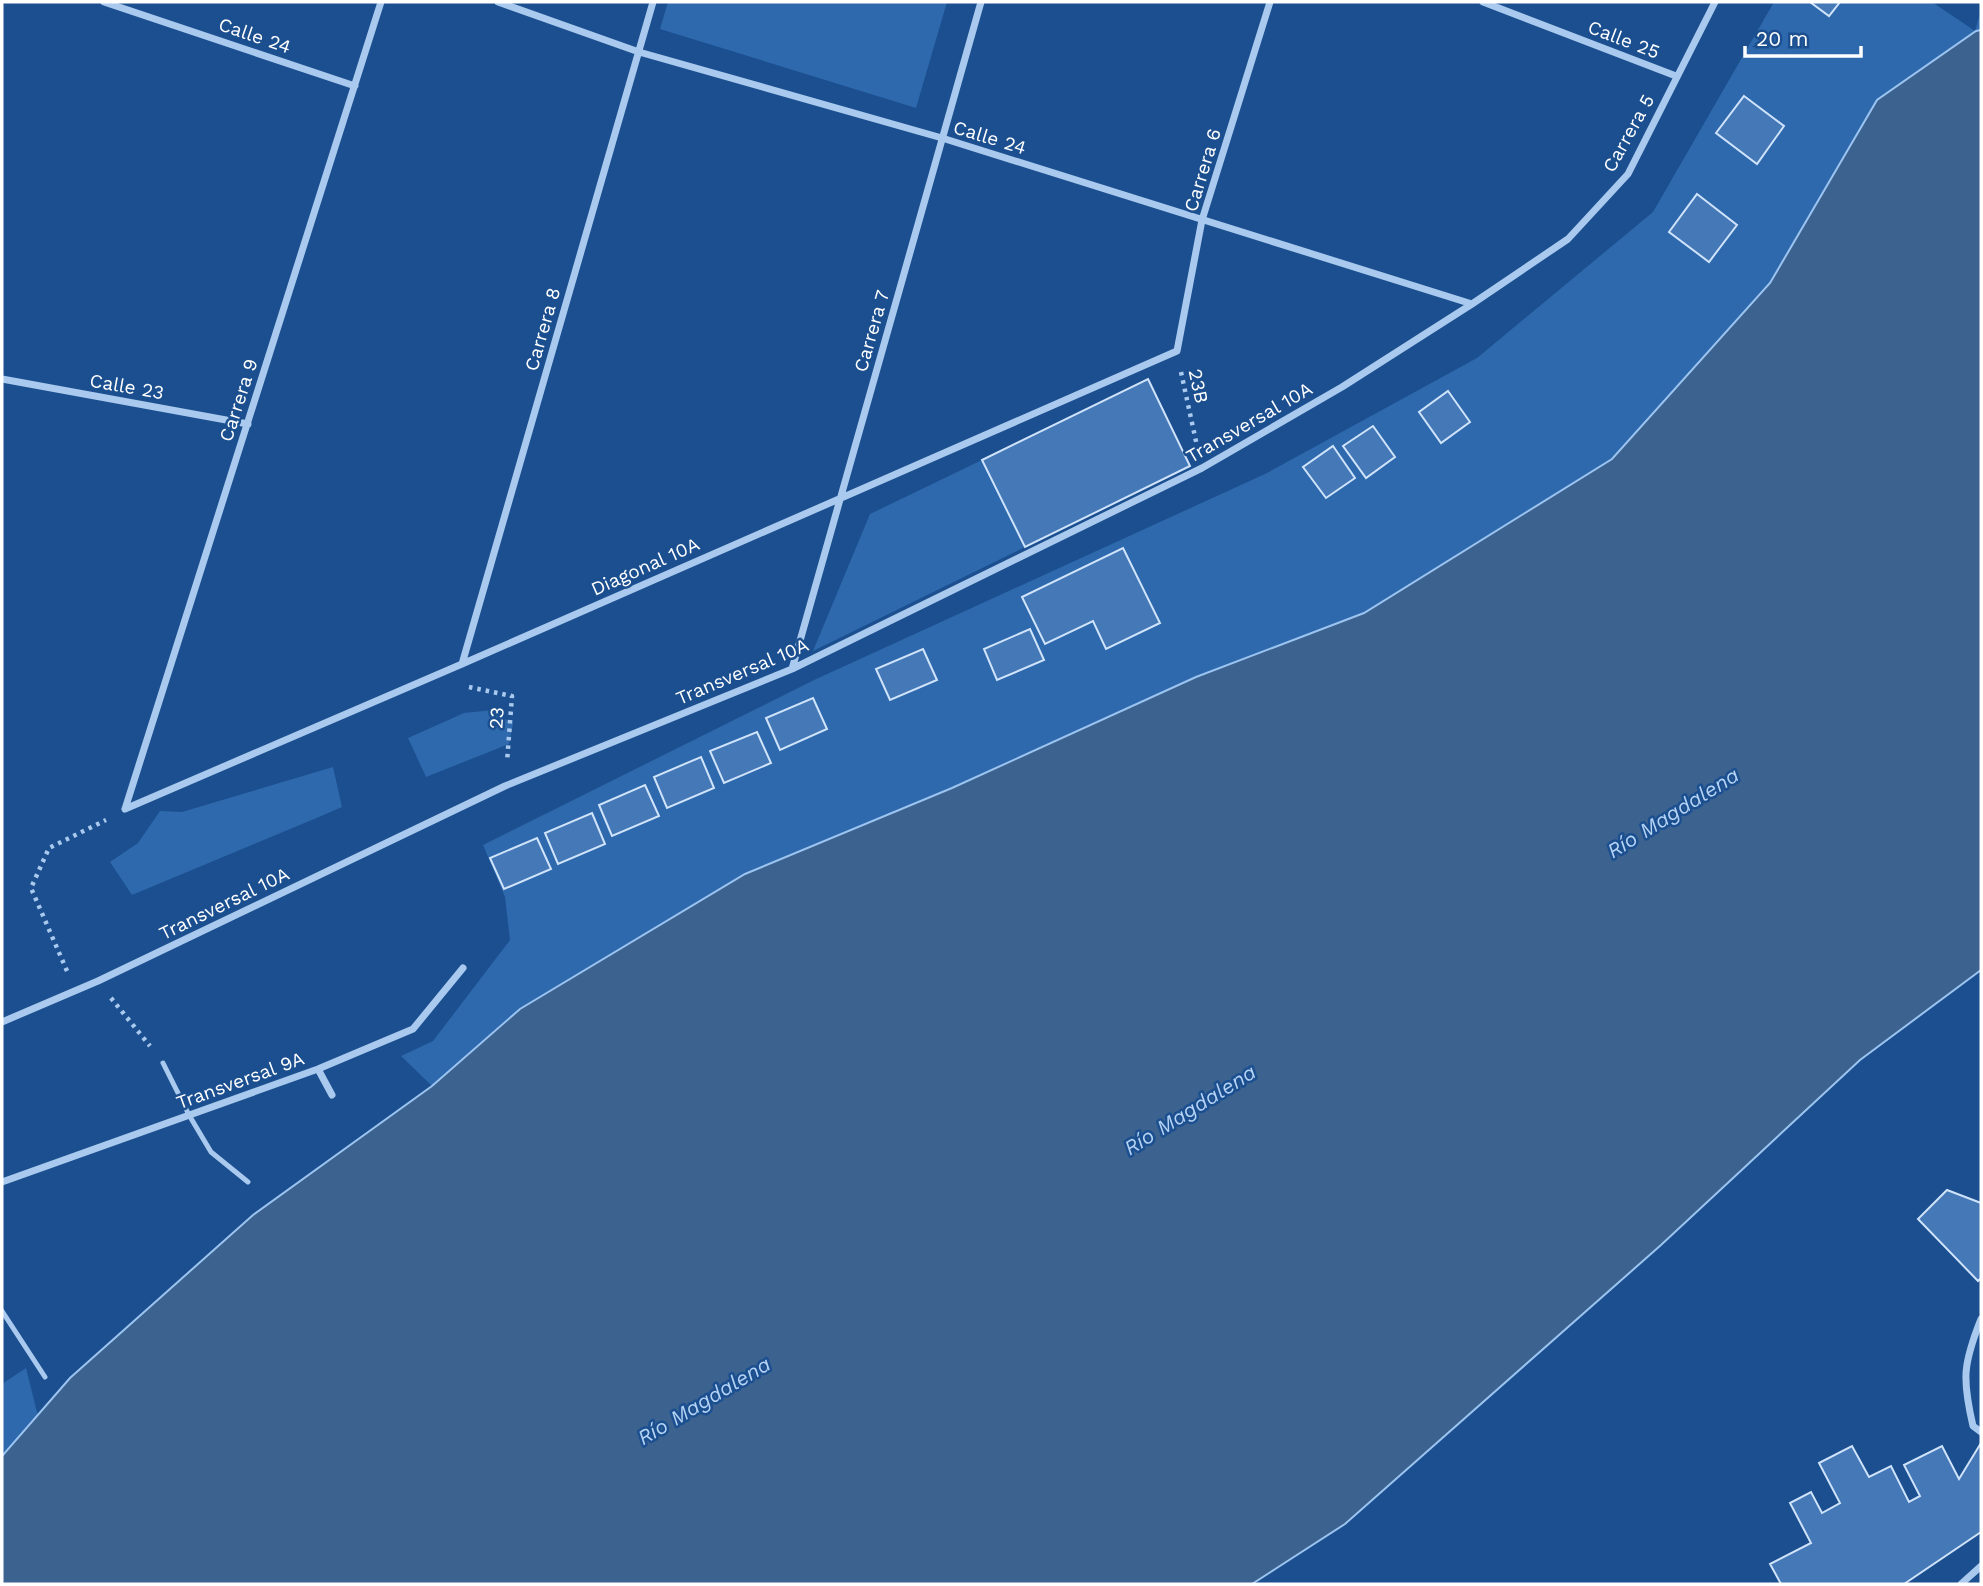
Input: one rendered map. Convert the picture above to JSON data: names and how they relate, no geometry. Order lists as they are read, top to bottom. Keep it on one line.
{"streets":{"street":["Calle 24","Calle 25","Carrera 5","Carrera 6","Carrera 8","Carrera 7","Calle 23","Carrera 9","Transversal 10A","Diagonal 10A","Transversal 9A"],"path":["23B","23"]},"crossings":[["Calle 24","Carrera 5"],["Calle 24","Carrera 6"],["Calle 24","Carrera 8"],["Calle 24","Carrera 7"],["Calle 24","Carrera 9"],["Calle 24","Transversal 10A"],["Calle 25","Carrera 5"],["Carrera 5","Transversal 10A"],["Carrera 6","23B"],["Carrera 6","Diagonal 10A"],["Carrera 8","Diagonal 10A"],["Carrera 7","Transversal 10A"],["Carrera 7","Diagonal 10A"],["Calle 23","Carrera 9"],["23B","Transversal 10A"],["23B","Diagonal 10A"],["Carrera 9","Diagonal 10A"],["Transversal 10A","23"],["Diagonal 10A","23"]],"water":["Río Magdalena"],"scale_bar":"20 m"}
